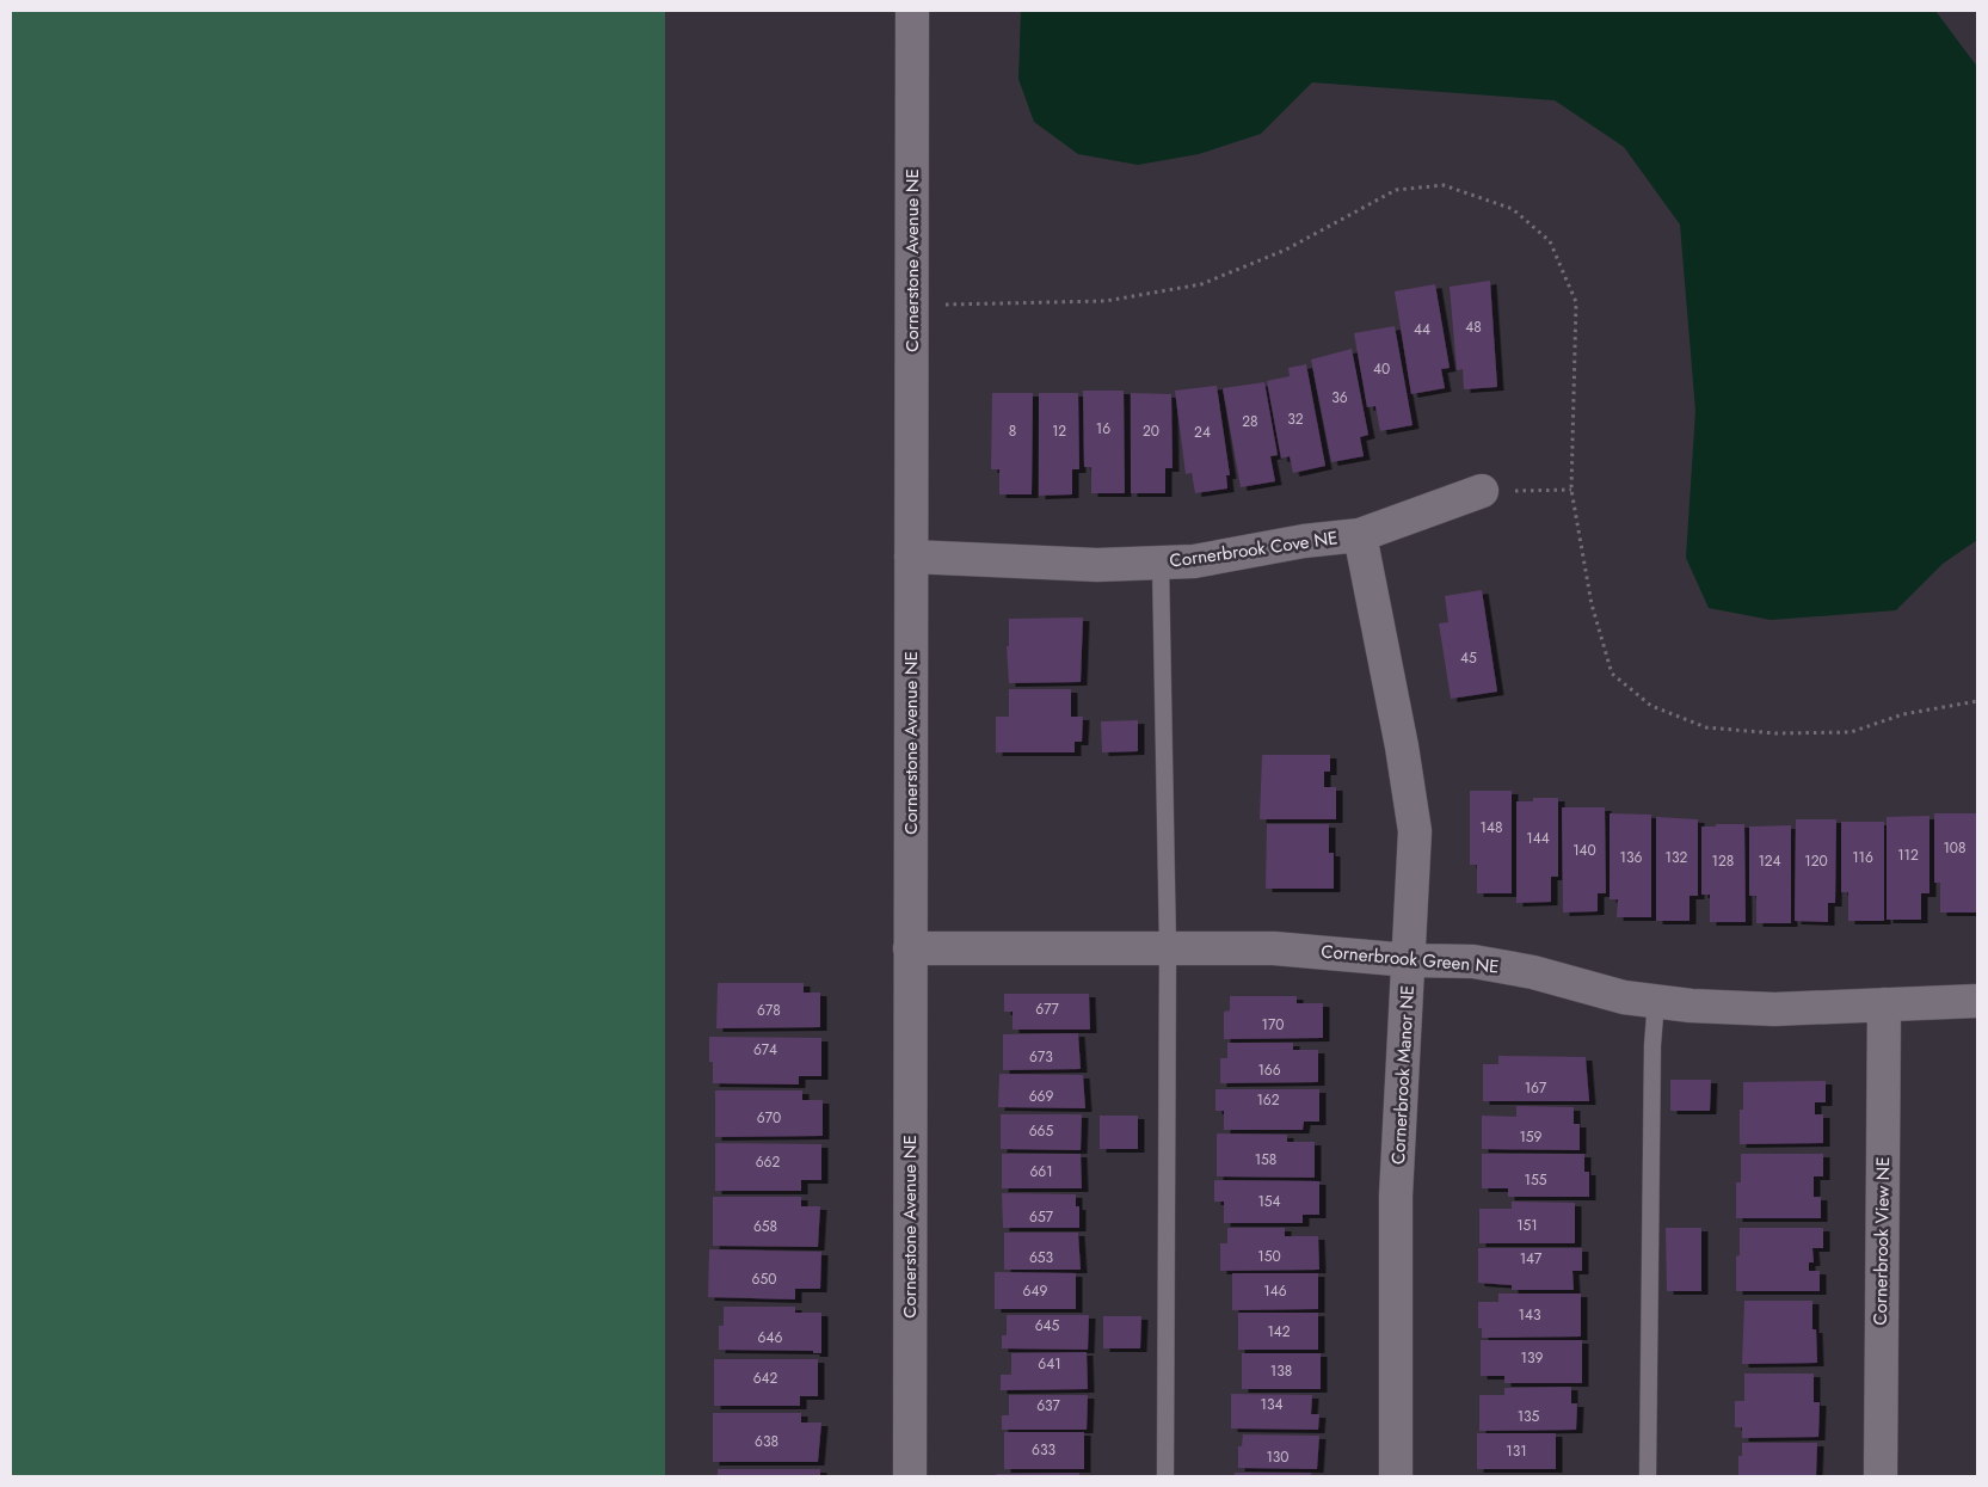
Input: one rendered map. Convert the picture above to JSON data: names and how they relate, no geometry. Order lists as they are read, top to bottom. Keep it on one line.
{"streets":{"street":["Cornerstone Avenue NE","Cornerbrook Cove NE","Cornerbrook Green NE","Cornerbrook Manor NE","Cornerbrook View NE"]},"crossings":[["Cornerstone Avenue NE","Cornerbrook Cove NE"],["Cornerstone Avenue NE","Cornerbrook Green NE"],["Cornerbrook Cove NE","Cornerbrook Manor NE"],["Cornerbrook Green NE","Cornerbrook Manor NE"],["Cornerbrook Green NE","Cornerbrook View NE"]],"house_numbers":["48","44","40","36","32","28","16","8","12","20","24","45","148","144","108","140","112","136","132","116","128","124","120","677","678","170","674","673","166","167","669","162","670","665","159","158","662","661","155","154","657","151","658","150","653","147","650","649","146","143","645","142","646","139","641","138","642","134","637","135","638","633","131","130"]}
